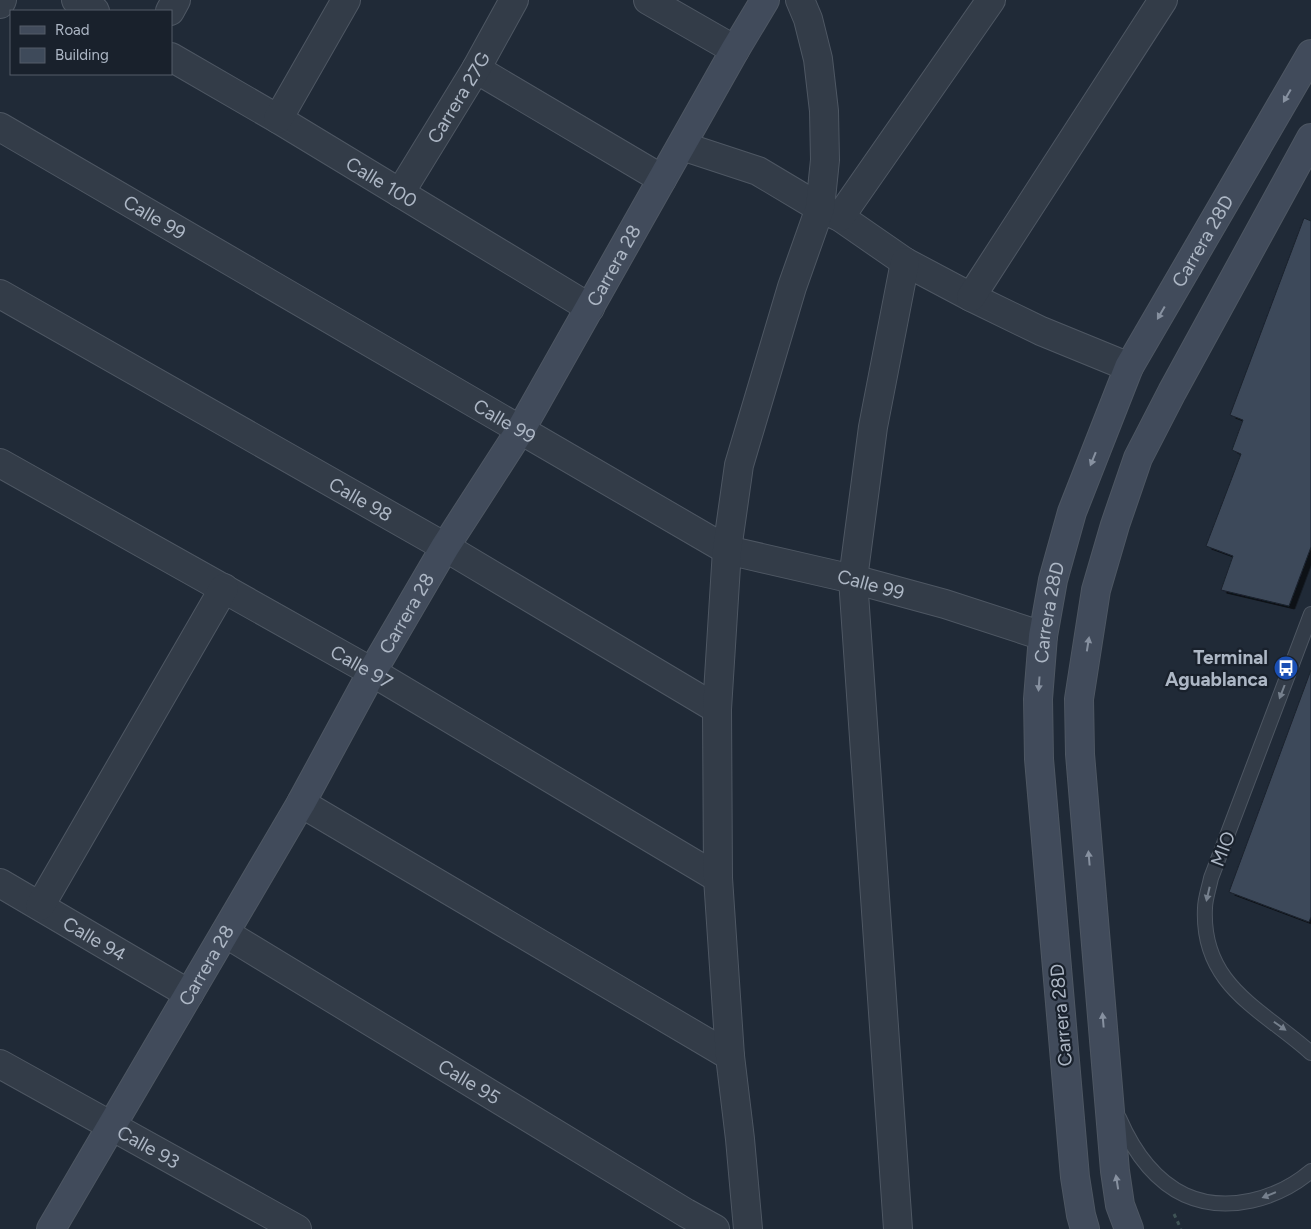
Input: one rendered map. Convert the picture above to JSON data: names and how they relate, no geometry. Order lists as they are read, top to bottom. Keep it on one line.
{"streets":{"street":["Carrera 27G","Calle 100","Calle 99","Carrera 28D","Carrera 28","Calle 98","Calle 97","Calle 94","Calle 95","Calle 93"],"lane":["MIO"]},"crossings":[["Carrera 27G","Calle 100"],["Calle 100","Carrera 28"],["Calle 99","Carrera 28D"],["Calle 99","Carrera 28"],["Carrera 28","Calle 98"],["Carrera 28","Calle 97"],["Carrera 28","Calle 94"],["Carrera 28","Calle 95"],["Carrera 28","Calle 93"]],"one_way":["MIO"],"places":{"bus stop":["Terminal Aguablanca"]},"legend":["Road","Building"]}
